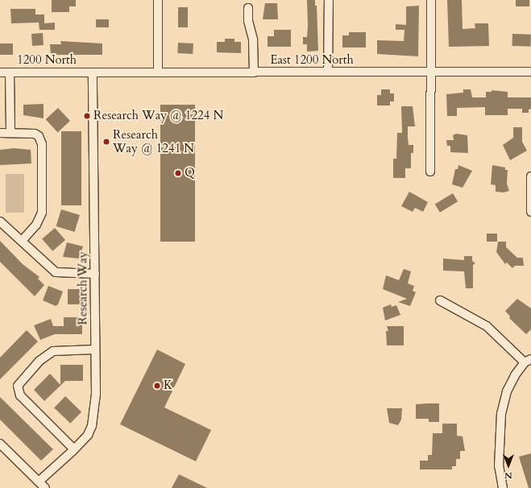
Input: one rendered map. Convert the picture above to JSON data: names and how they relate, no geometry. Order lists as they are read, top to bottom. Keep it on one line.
{"streets":{"street":["1200 North","East 1200 North","Research Way"]},"crossings":[["1200 North","East 1200 North"],["1200 North","Research Way"],["East 1200 North","Research Way"]],"places":["Research Way @ 1224 N","Research Way @ 1241 N","Q","K"],"north":"bottom"}
